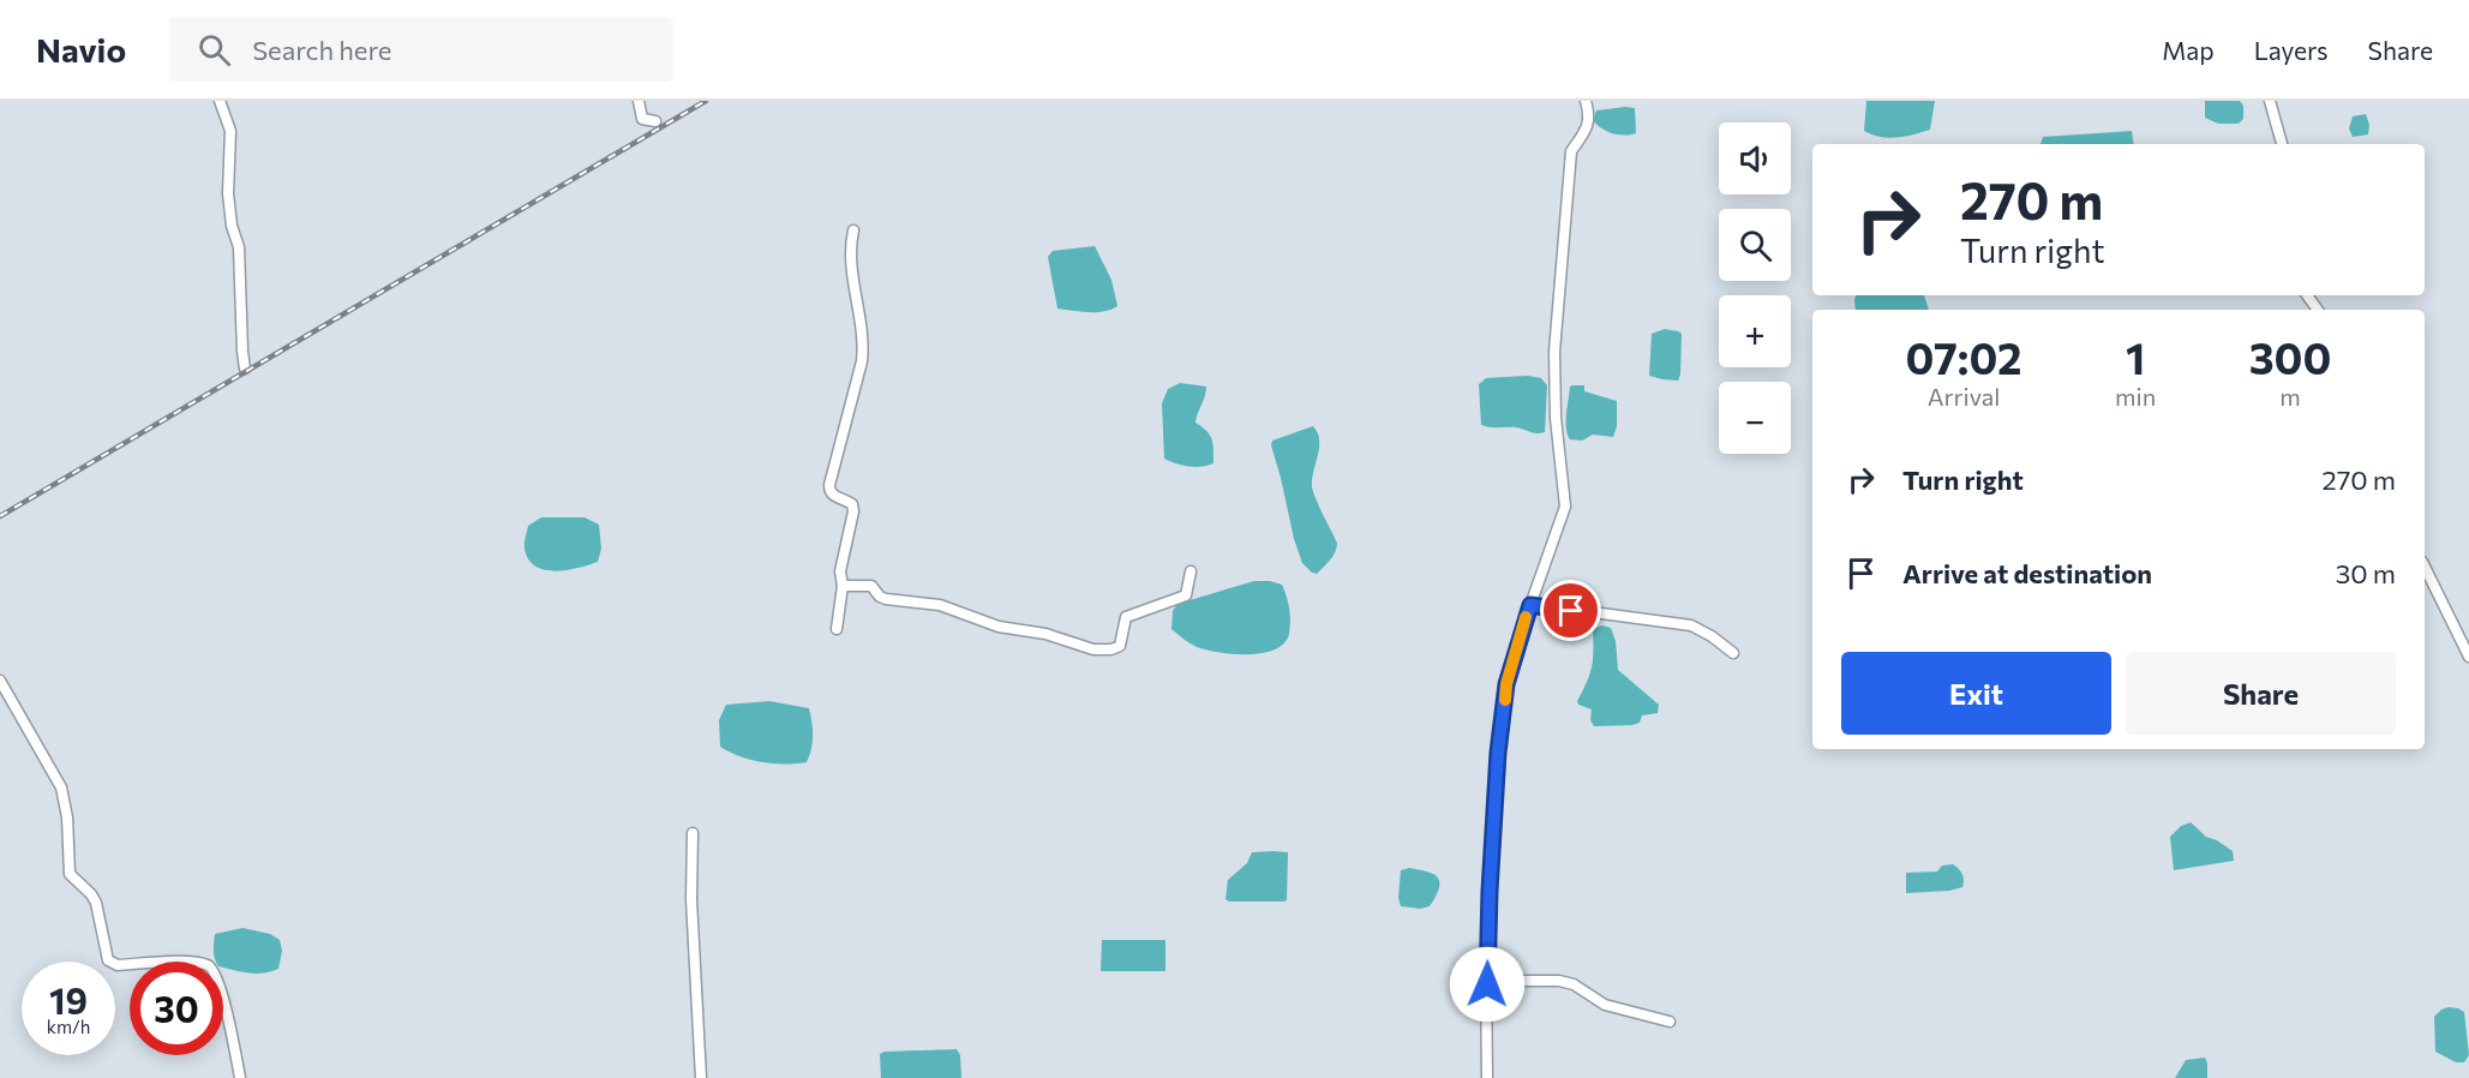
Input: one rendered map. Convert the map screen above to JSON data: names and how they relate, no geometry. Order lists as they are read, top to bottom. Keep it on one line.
{"page":{"header":"Navio","search":"Search here","nav":["Map","Layers","Share"],"map_buttons":["+","−"],"turn":["270 m","Turn right"],"eta":["07:02","Arrival","1","min","300","m"],"list":[{"name":"Turn right","value":"270 m"},{"name":"Arrive at destination","value":"30 m"}],"buttons":["Exit","Share"],"speed":"19 km/h","limit":"30"}}
